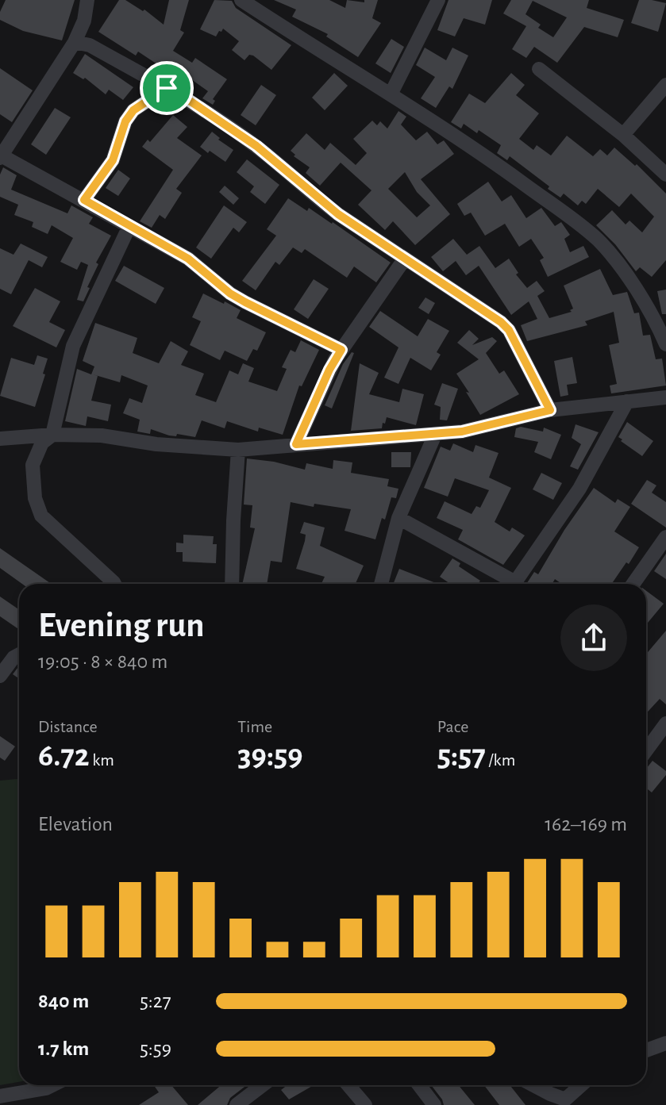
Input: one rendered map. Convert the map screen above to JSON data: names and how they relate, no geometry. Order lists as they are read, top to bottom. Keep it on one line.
{"page":{"heading":["Evening run","19:05 · 8 × 840 m"],"stats":[["Distance","6.72 km"],["Time","39:59"],["Pace","5:57 /km"]],"chart":["Elevation","162–169 m"],"list":[{"name":"840 m","note":"5:27"},{"name":"1.7 km","note":"5:59"}]}}
